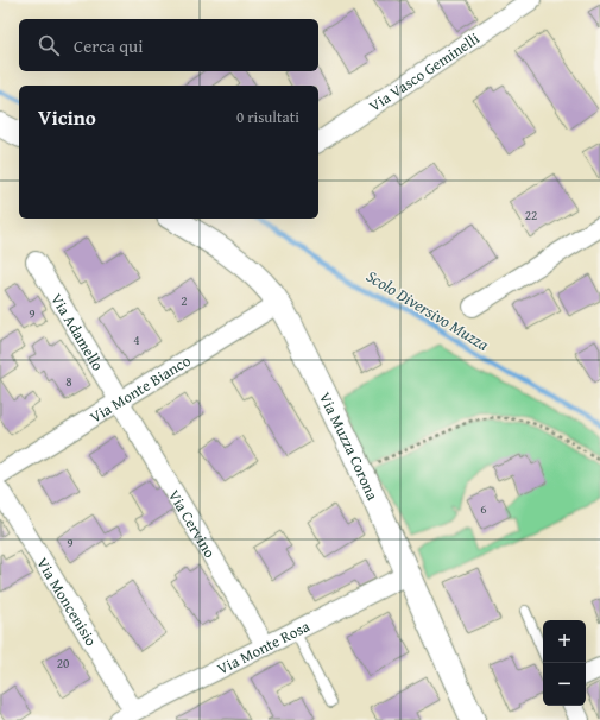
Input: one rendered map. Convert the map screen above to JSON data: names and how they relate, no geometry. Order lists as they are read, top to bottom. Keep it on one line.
{"streets":{"street":["Via Vasco Geminelli","Via Adamello","Via Monte Bianco","Via Muzza Corona","Via Cervino","Via Moncenisio","Via Monte Rosa"]},"crossings":[["Via Adamello","Via Monte Bianco"],["Via Adamello","Via Cervino"],["Via Monte Bianco","Via Muzza Corona"],["Via Monte Bianco","Via Cervino"],["Via Muzza Corona","Via Monte Rosa"],["Via Cervino","Via Monte Rosa"],["Via Moncenisio","Via Monte Rosa"]],"water":["Scolo Diversivo Muzza"],"house_numbers":["22","2","9","4","8","6","9","20"],"page":{"search":"Cerca qui","heading":["Vicino","0 risultati"],"map_buttons":["+","−"]}}
